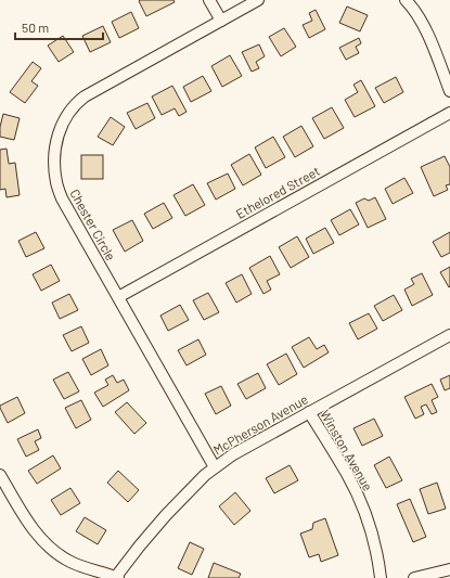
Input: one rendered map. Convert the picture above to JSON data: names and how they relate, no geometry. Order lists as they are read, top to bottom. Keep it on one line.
{"streets":{"street":["Ethelored Street","Chester Circle","McPherson Avenue","Winston Avenue"]},"crossings":[["Ethelored Street","Chester Circle"],["Chester Circle","McPherson Avenue"],["McPherson Avenue","Winston Avenue"]],"scale_bar":"50 m"}
